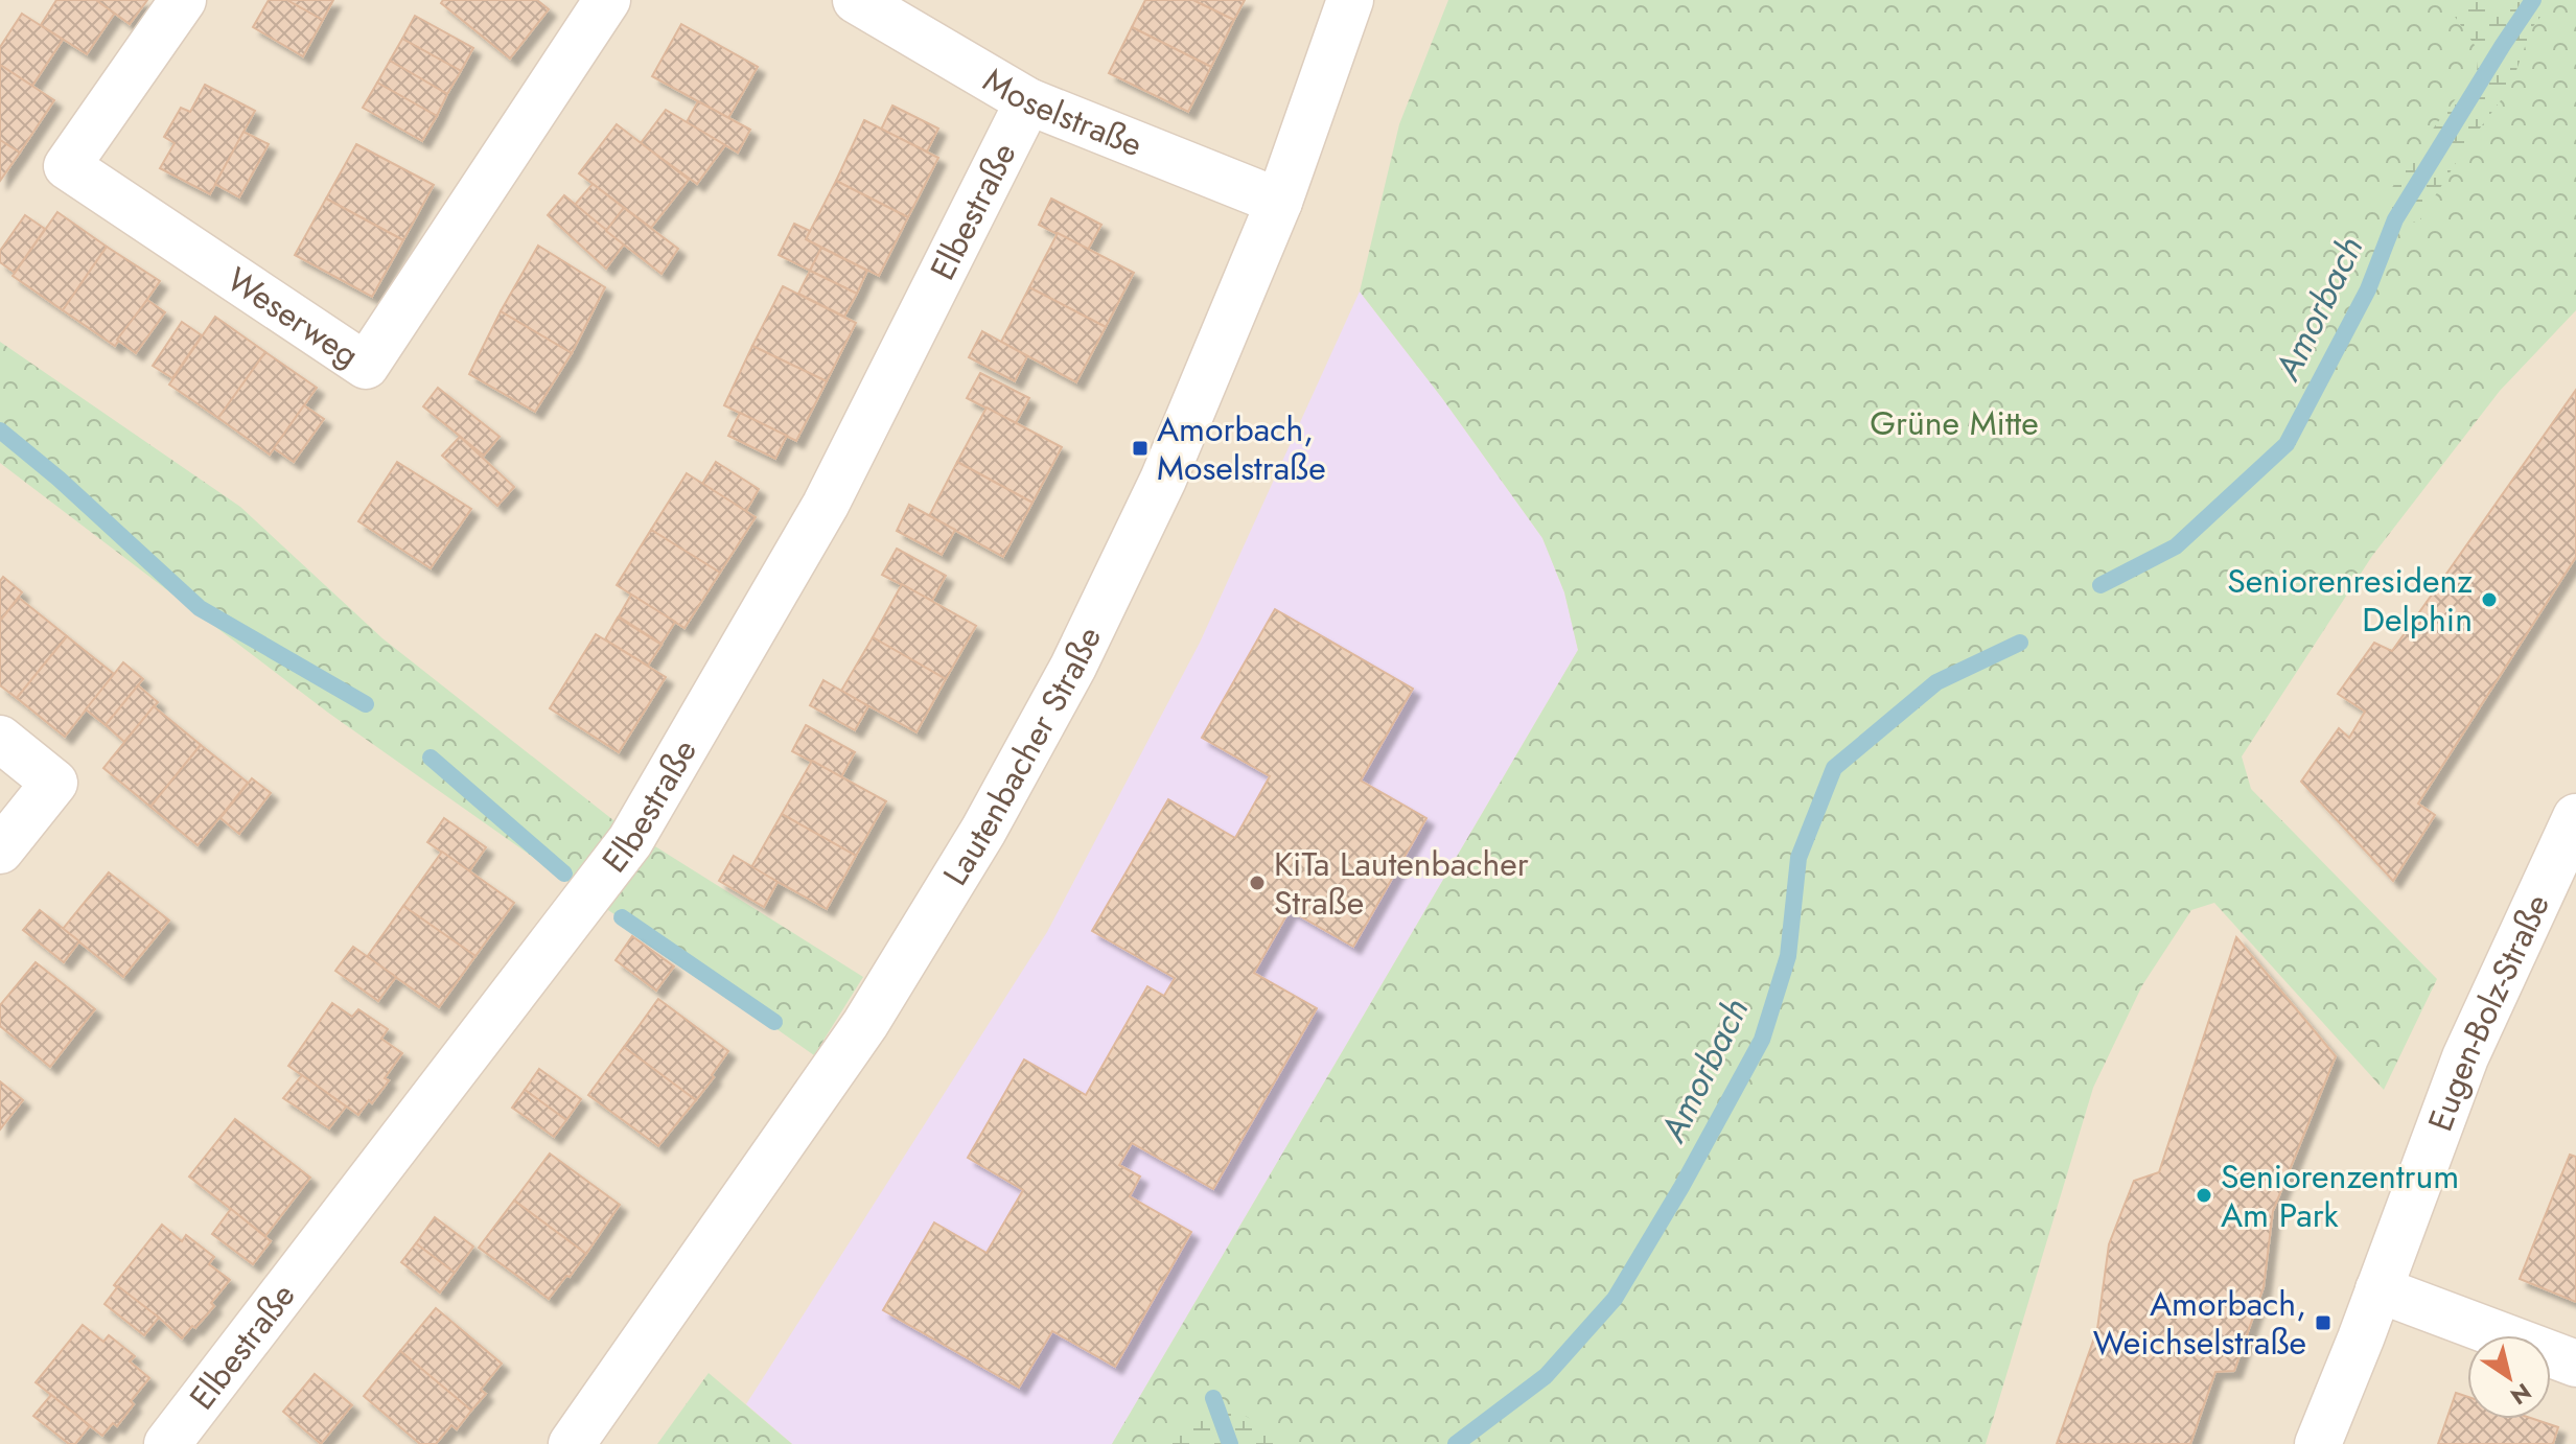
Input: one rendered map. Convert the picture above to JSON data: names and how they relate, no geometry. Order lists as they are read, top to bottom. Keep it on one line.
{"streets":{"street":["Moselstraße","Elbestraße","Weserweg","Lautenbacher Straße","Eugen-Bolz-Straße"]},"crossings":[["Moselstraße","Elbestraße"],["Moselstraße","Lautenbacher Straße"]],"water":["Amorbach"],"parks":["Grüne Mitte"],"places":{"transit":["Amorbach, Moselstraße","Amorbach, Weichselstraße"],"other":["Seniorenresidenz Delphin","KiTa Lautenbacher Straße","Seniorenzentrum Am Park"]},"north":"bottom right"}
